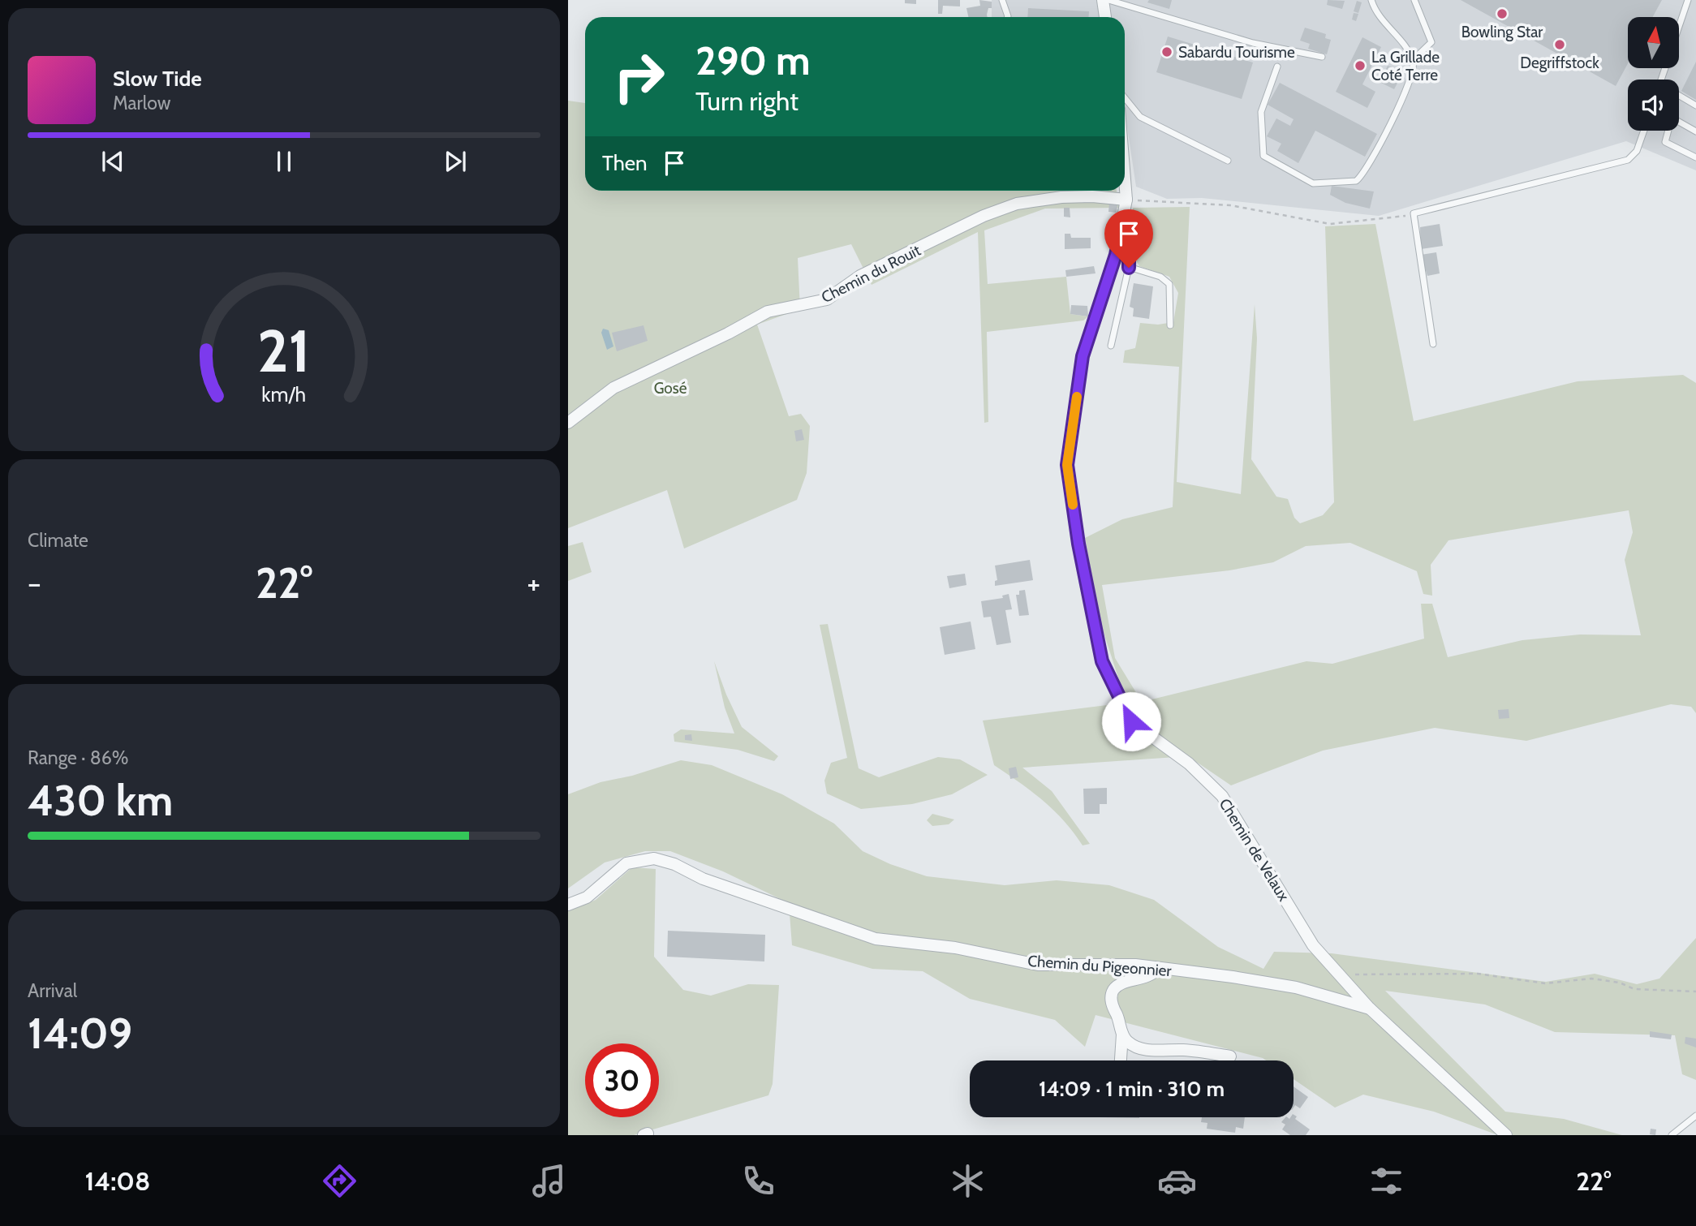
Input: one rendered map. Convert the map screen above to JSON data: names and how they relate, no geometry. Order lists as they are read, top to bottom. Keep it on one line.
{"streets":{"street":["Chemin du Rouit","Chemin de Velaux","Chemin du Pigeonnier"]},"crossings":[["Chemin du Rouit","Chemin de Velaux"],["Chemin de Velaux","Chemin du Pigeonnier"]],"parks":["Gosé"],"places":["Bowling Star","Degriffstock","Sabardu Tourisme","La Grillade Coté Terre"],"north":"top","page":{"turn":["290 m","Turn right"],"song":["Slow Tide","Marlow"],"then":"Then","tile":["Climate",["Range · 86%","430 km"],["Arrival","14:09"]],"heat":["−","22°","+"],"limit":"30","trip":"14:09 · 1 min · 310 m","tabs":["14:08","22°"],"gauge":["21","km/h"]}}
